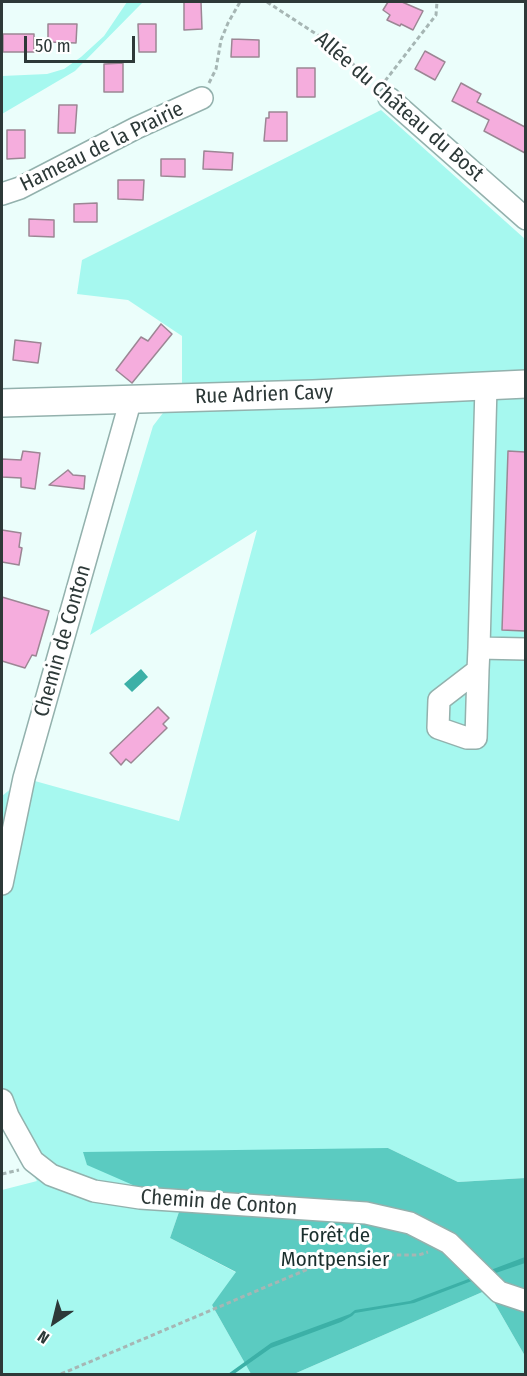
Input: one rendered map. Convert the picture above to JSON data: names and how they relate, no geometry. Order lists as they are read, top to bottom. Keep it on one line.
{"streets":{"main road":["Rue Adrien Cavy"],"street":["Allée du Château du Bost","Hameau de la Prairie","Chemin de Conton"]},"crossings":[["Rue Adrien Cavy","Chemin de Conton"]],"parks":["Forêt de Montpensier"],"scale_bar":"50 m","north":"bottom left"}
